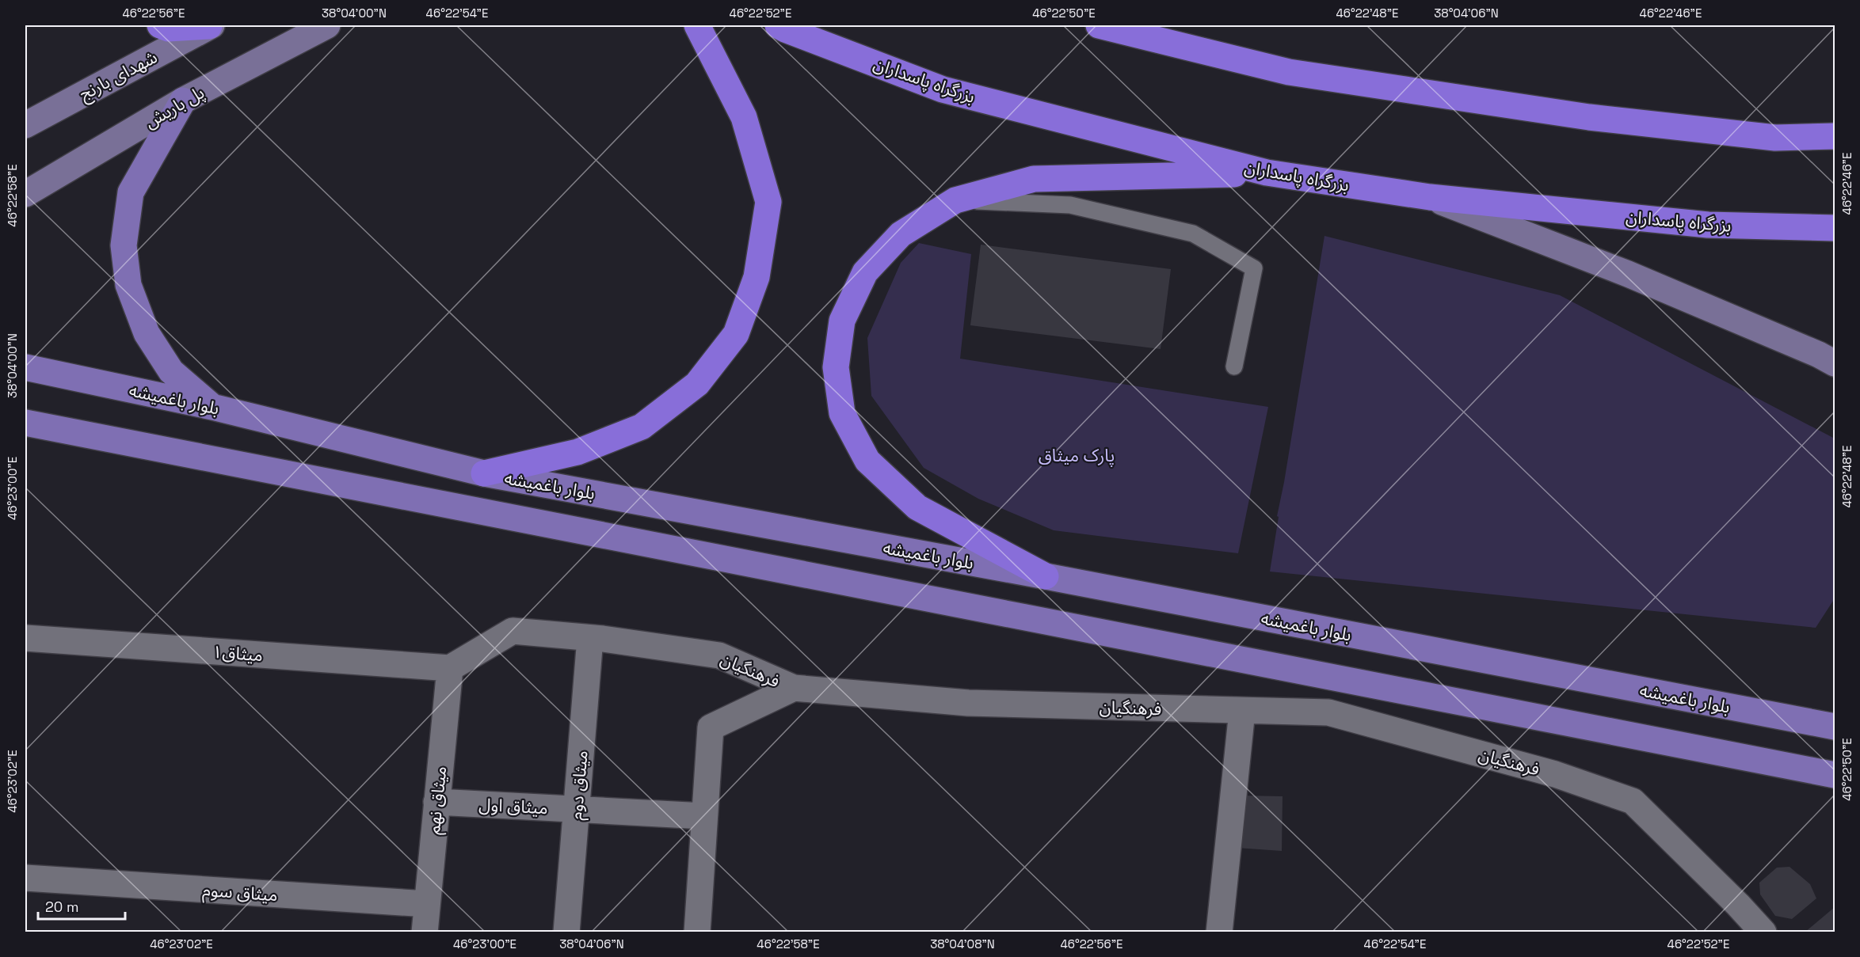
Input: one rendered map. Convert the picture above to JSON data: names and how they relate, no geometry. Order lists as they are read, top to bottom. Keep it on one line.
{"streets":{"highway":["بزرگراه پاسداران"],"main road":["شهدای بارنج","پل باریش","بلوار باغمیشه"],"street":["میثاق۱","فرهنگیان","میثاق دوم","میثاق نهم","میثاق اول","میثاق سوم"]},"crossings":[["میثاق۱","فرهنگیان"],["میثاق۱","میثاق نهم"],["فرهنگیان","میثاق دوم"],["فرهنگیان","میثاق نهم"],["میثاق دوم","میثاق اول"],["میثاق نهم","میثاق اول"],["میثاق نهم","میثاق سوم"]],"parks":["پارک میثاق"],"scale_bar":"20 m","coordinates":["46°22'56\"E","38°04'00\"N","46°22'54\"E","46°22'52\"E","46°22'50\"E","46°22'48\"E","38°04'06\"N","46°22'46\"E","46°22'58\"E","46°23'00\"E","46°23'02\"E","38°04'08\"N"]}
